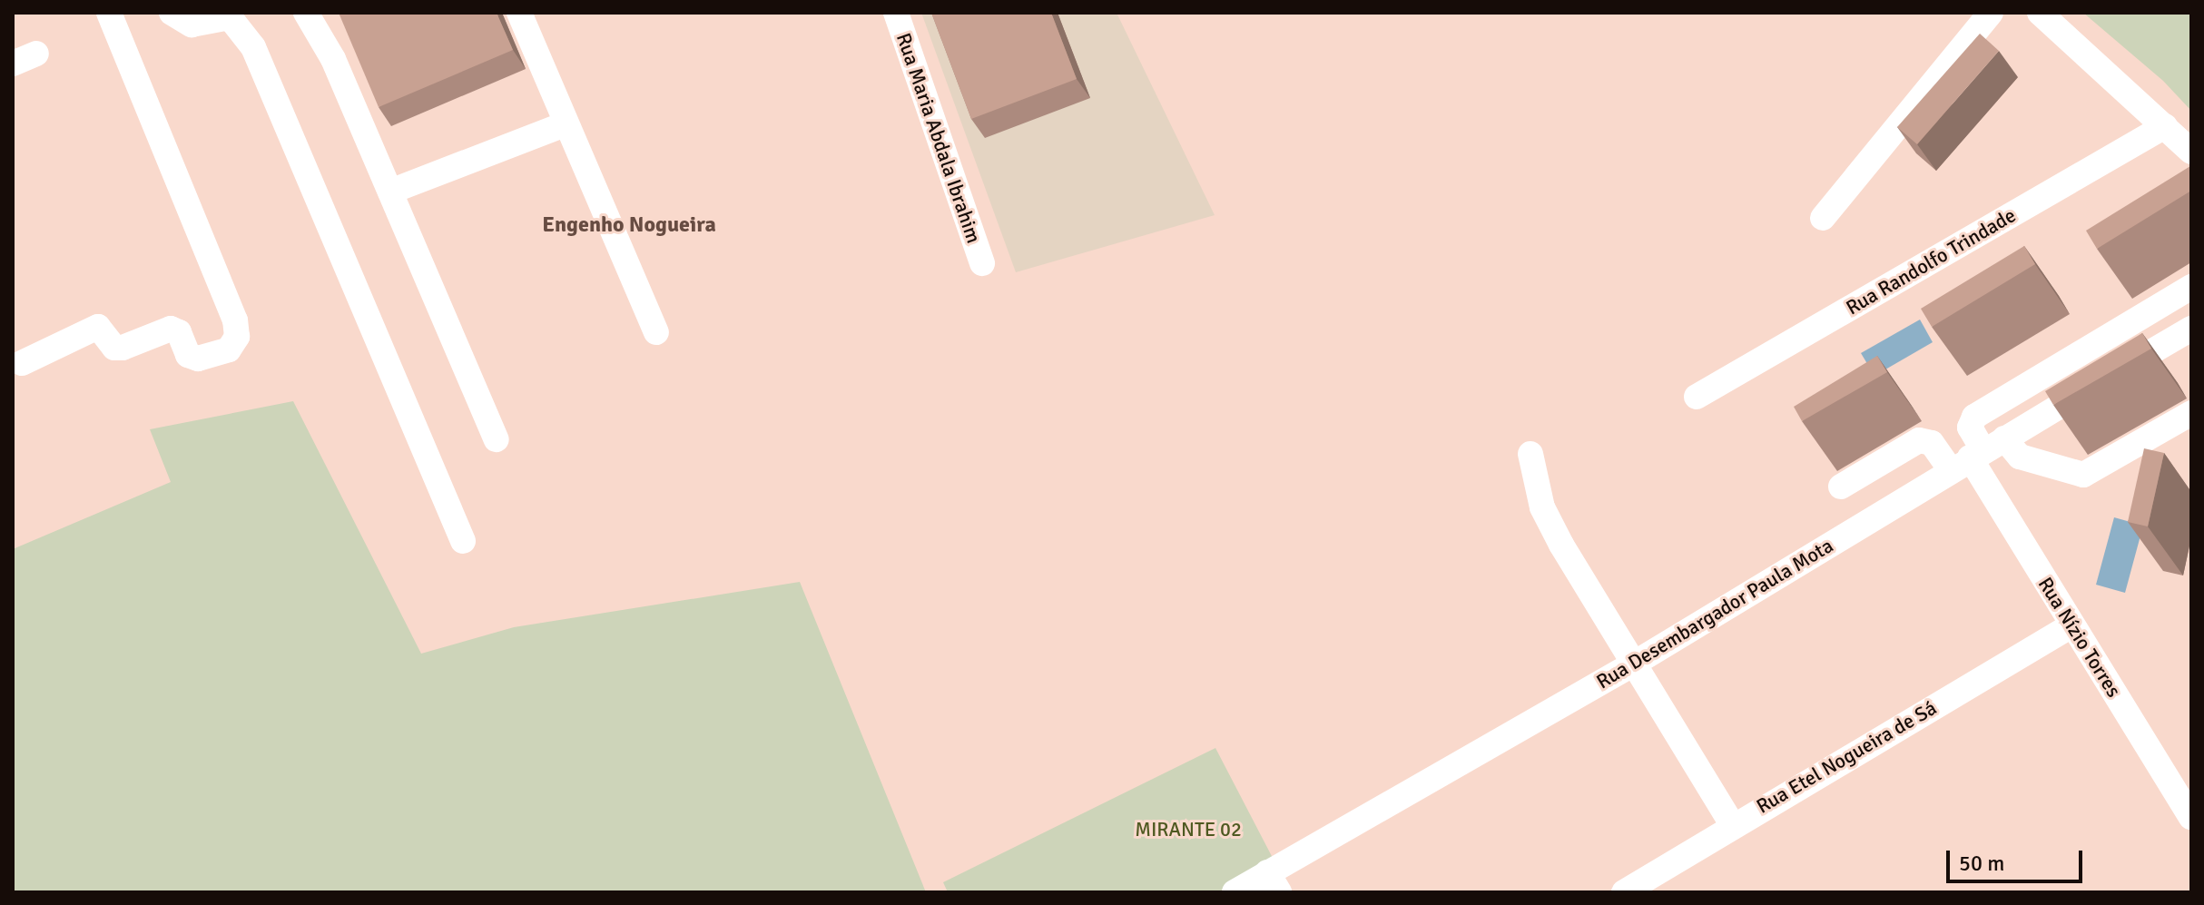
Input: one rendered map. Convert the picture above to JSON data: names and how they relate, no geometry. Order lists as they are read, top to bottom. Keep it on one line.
{"streets":{"street":["Rua Maria Abdala Ibrahim","Rua Randolfo Trindade","Rua Desembargador Paula Mota","Rua Nízio Torres","Rua Etel Nogueira de Sá"]},"crossings":[["Rua Desembargador Paula Mota","Rua Nízio Torres"],["Rua Nízio Torres","Rua Etel Nogueira de Sá"]],"districts":["Engenho Nogueira"],"parks":["MIRANTE 02"],"scale_bar":"50 m"}
